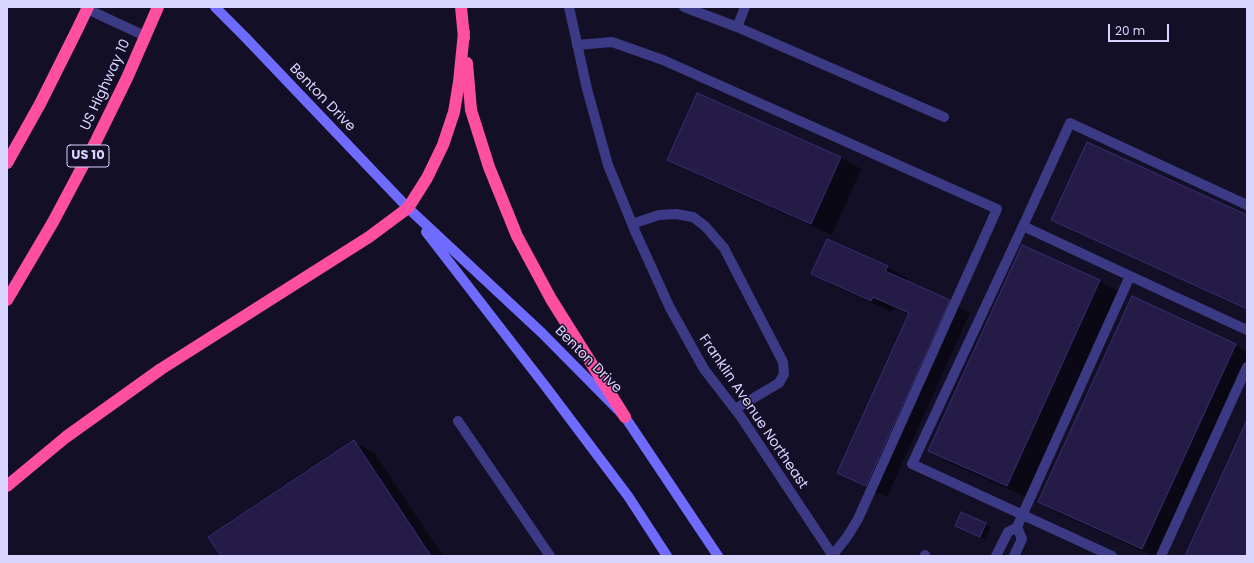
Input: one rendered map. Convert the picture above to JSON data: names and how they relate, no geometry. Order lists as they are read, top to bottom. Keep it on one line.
{"streets":{"highway":["US Highway 10","US 10"],"main road":["Benton Drive"],"street":["Franklin Avenue Northeast"]},"scale_bar":"20 m"}
